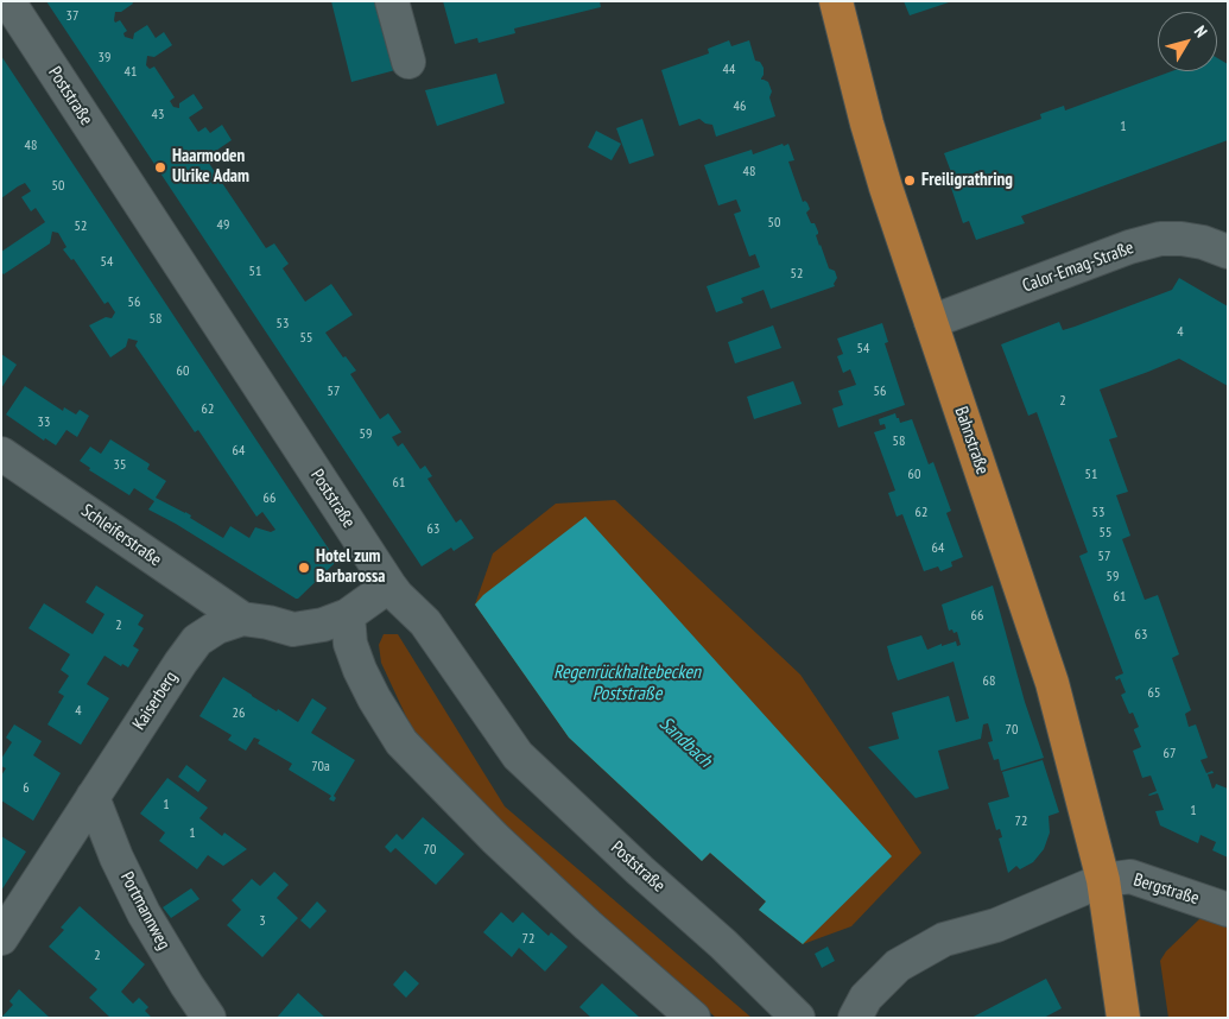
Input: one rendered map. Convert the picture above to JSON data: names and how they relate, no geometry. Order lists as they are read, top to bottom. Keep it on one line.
{"streets":{"main road":["Bahnstraße"],"street":["Poststraße","Calor-Emag-Straße","Schleiferstraße","Kaiserberg","Bergstraße","Portmannweg"]},"crossings":[["Poststraße","Kaiserberg"],["Calor-Emag-Straße","Bahnstraße"],["Bahnstraße","Bergstraße"],["Schleiferstraße","Kaiserberg"],["Kaiserberg","Portmannweg"]],"water":["Regenrückhaltebecken Poststraße","Sandbach"],"places":["Haarmoden Ulrike Adam","Freiligrathring","Hotel zum Barbarossa"],"house_numbers":["37","39","44","41","46","43","1","48","48","50","50","49","52","54","51","52","56","58","53","4","55","54","60","57","56","2","62","33","59","58","64","35","60","51","61","66","62","53","63","55","64","57","59","61","66","2","63","68","65","4","26","70","67","70a","6","1","1","72","1","70","3","72","2"],"north":"top right"}
